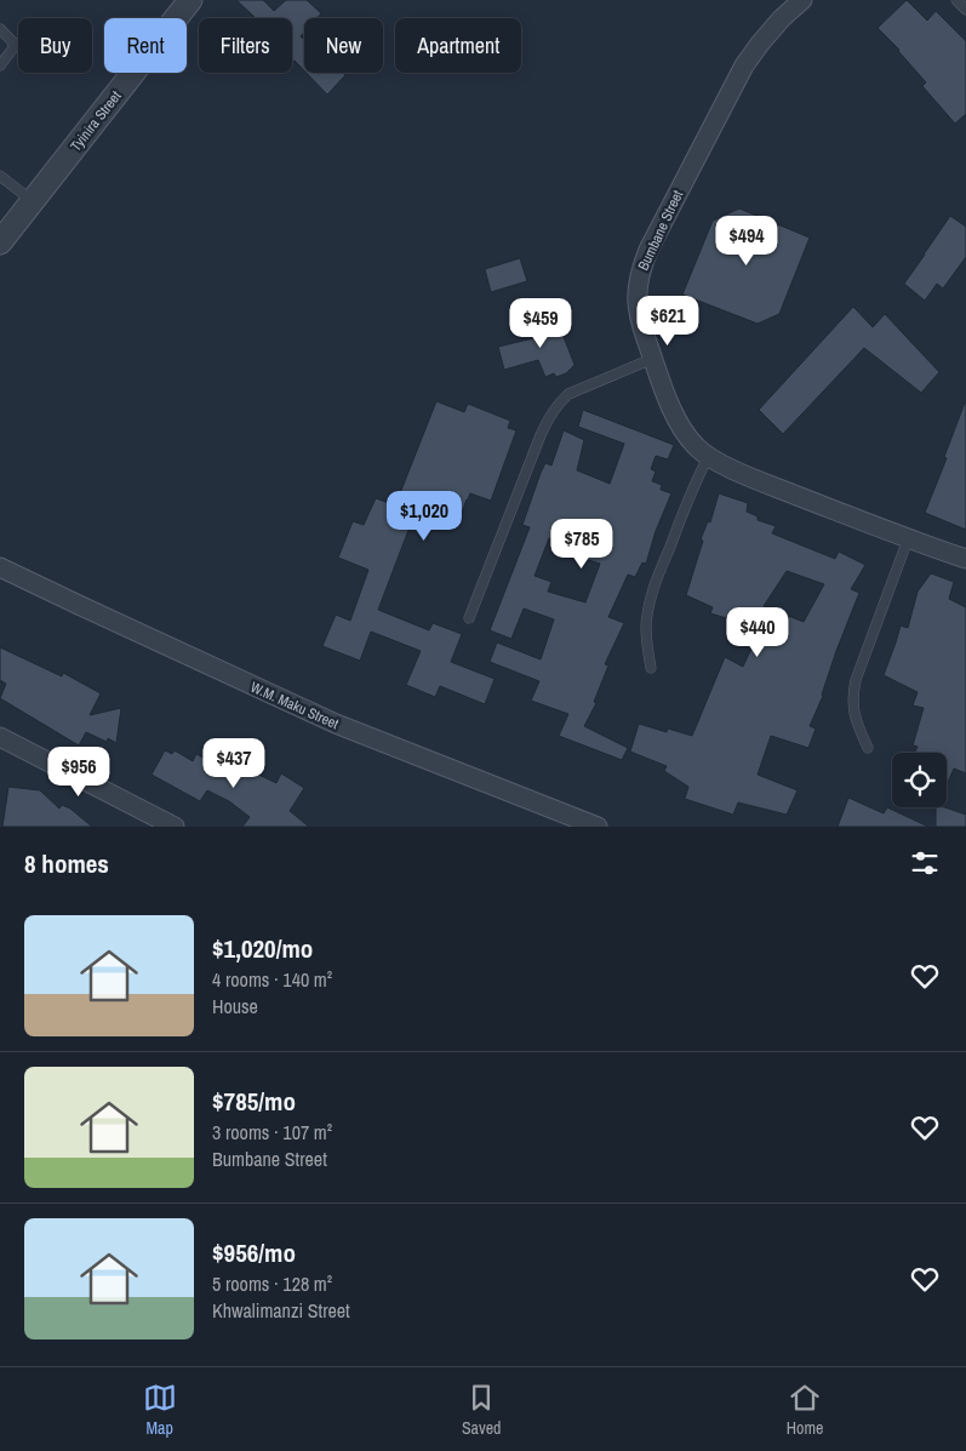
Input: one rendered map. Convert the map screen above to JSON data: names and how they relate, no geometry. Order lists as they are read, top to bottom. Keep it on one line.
{"streets":{"street":["Tyinira Street","Bumbane Street","W.M. Maku Street"]},"page":{"chip":["Buy","Rent","Filters","New","Apartment"],"price":["$494","$621","$459","$1,020","$785","$440","$437","$956"],"heading":"8 homes","list":[{"name":"$1,020/mo","note":"4 rooms · 140 m² · House"},{"name":"$785/mo","note":"3 rooms · 107 m² · Bumbane Street"},{"name":"$956/mo","note":"5 rooms · 128 m² · Khwalimanzi Street"}],"tabs":["Map","Saved","Home"]}}
